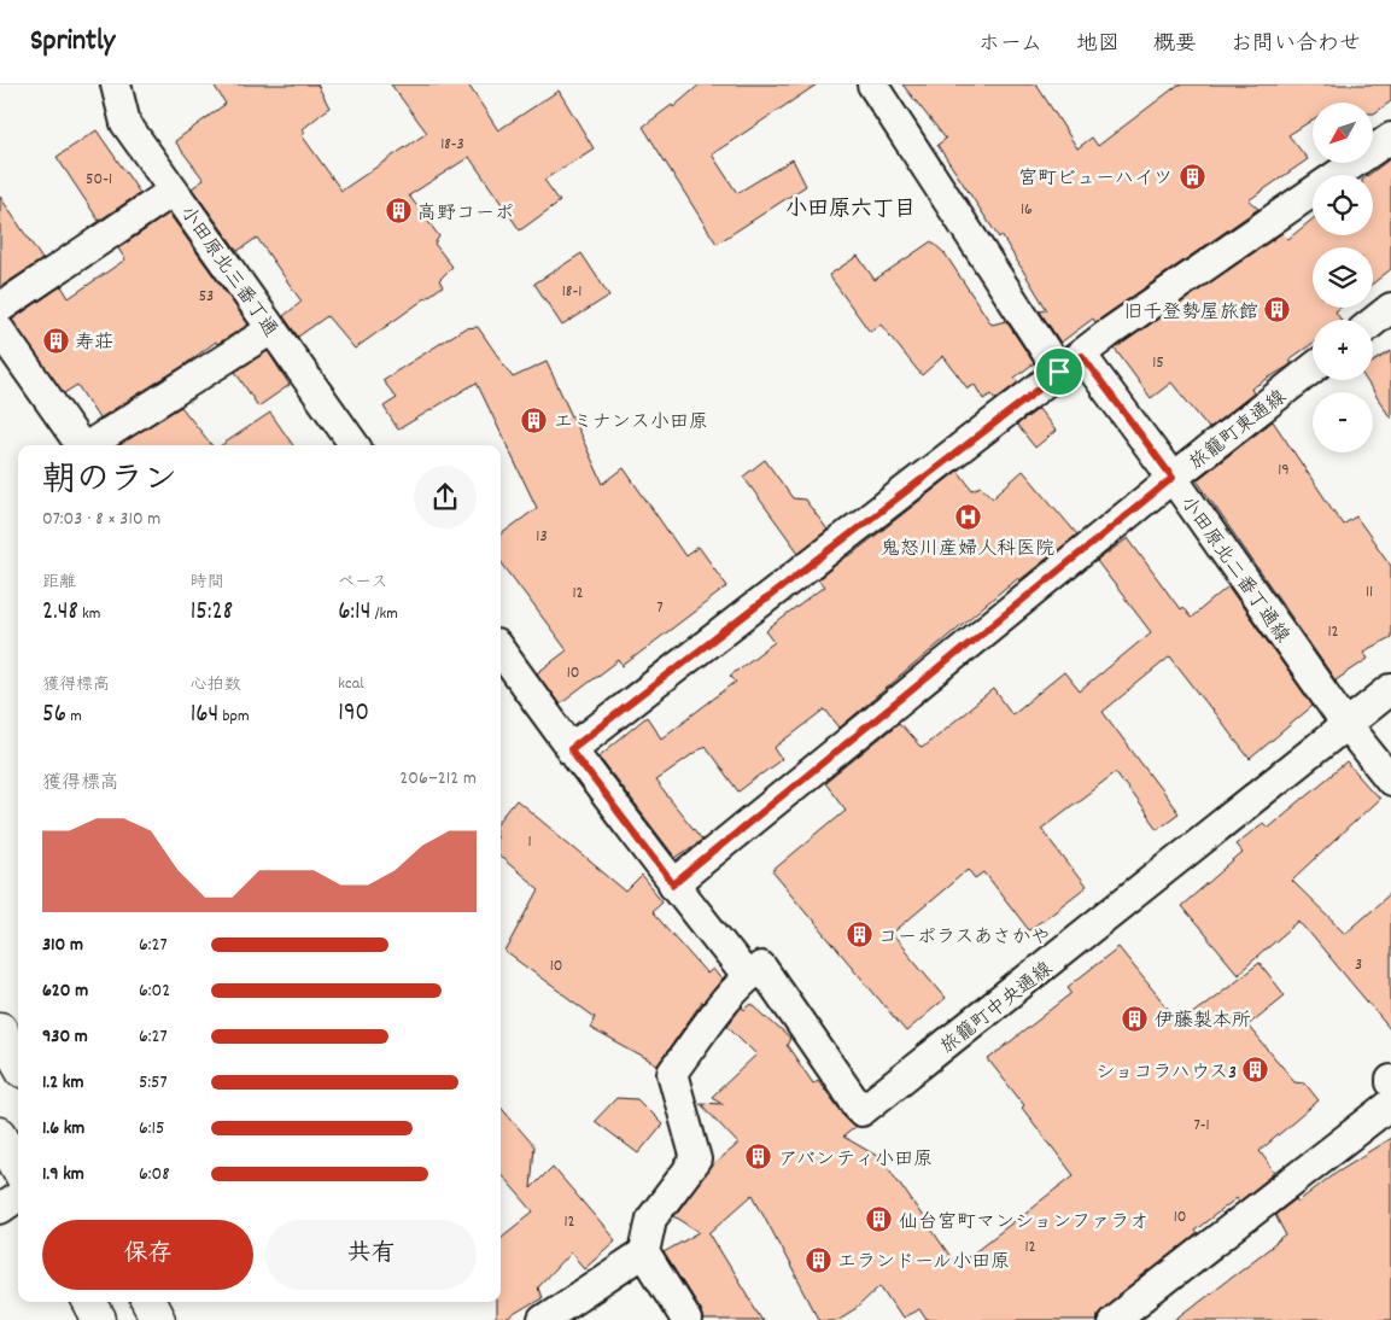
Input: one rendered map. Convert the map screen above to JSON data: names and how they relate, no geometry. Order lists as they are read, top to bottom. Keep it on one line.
{"streets":{"street":["小田原北三番丁通","旅籠町東通線","小田原北二番丁通線","旅籠町中央通線"]},"crossings":[["旅籠町東通線","小田原北二番丁通線"],["小田原北二番丁通線","旅籠町中央通線"]],"districts":["小田原六丁目"],"places":{"building":["宮町ビューハイツ","高野コーポ","旧千登勢屋旅館","寿荘","エミナンス小田原","コーポラスあさかや","伊藤製本所","ショコラハウス3","アバンティ小田原","仙台宮町マンションファラオ","エランドール小田原"],"hospital":["鬼怒川産婦人科医院"]},"house_numbers":["18-3","50-1","16","18-1","53","15","19","13","11","12","7","12","10","1","3","10","7-1","10","12","12"],"north":"bottom left","page":{"header":"Sprintly","nav":["ホーム","地図","概要","お問い合わせ"],"map_buttons":["+","−"],"heading":["朝のラン","07:03 · 8 × 310 m"],"stats":[["距離","2.48 km"],["時間","15:28"],["ペース","6:14 /km"],["獲得標高","56 m"],["心拍数","164 bpm"],["kcal","190"]],"chart":["獲得標高","206–212 m"],"list":[{"name":"310 m","note":"6:27"},{"name":"620 m","note":"6:02"},{"name":"930 m","note":"6:27"},{"name":"1.2 km","note":"5:57"},{"name":"1.6 km","note":"6:15"},{"name":"1.9 km","note":"6:08"}],"buttons":["保存","共有"]}}
